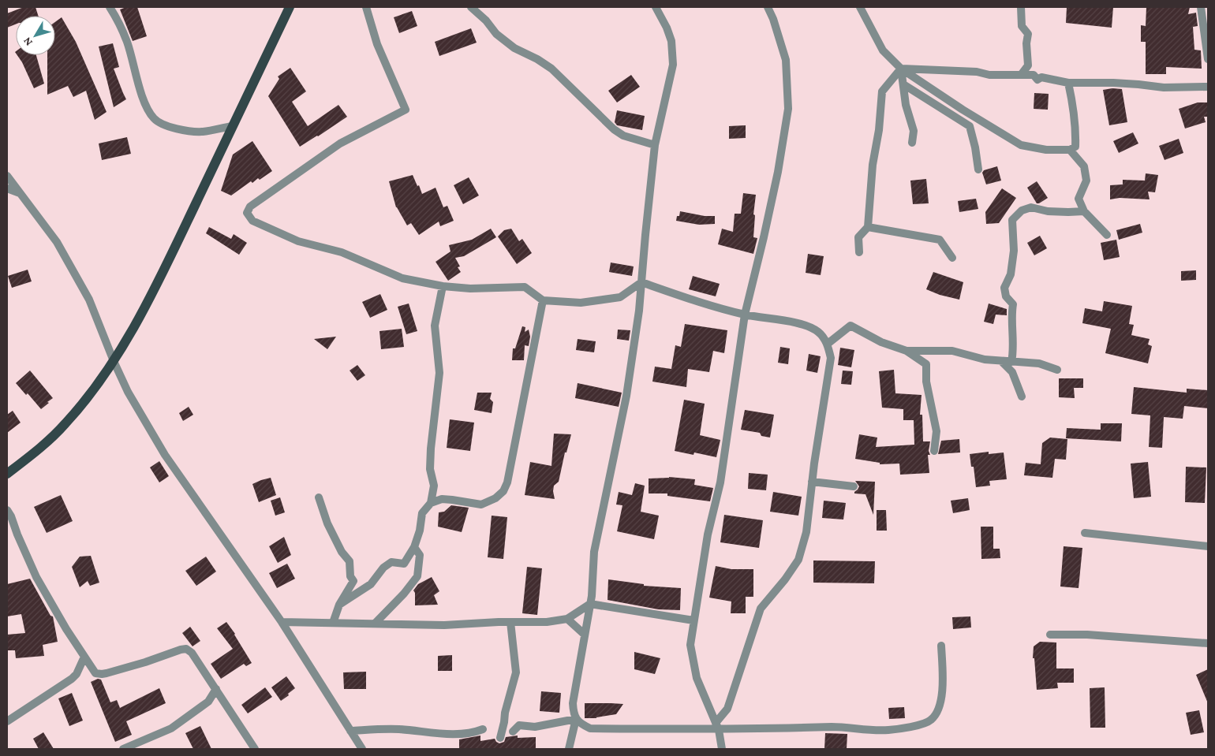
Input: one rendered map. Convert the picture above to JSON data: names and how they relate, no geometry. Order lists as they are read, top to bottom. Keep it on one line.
{"north":"bottom left"}
